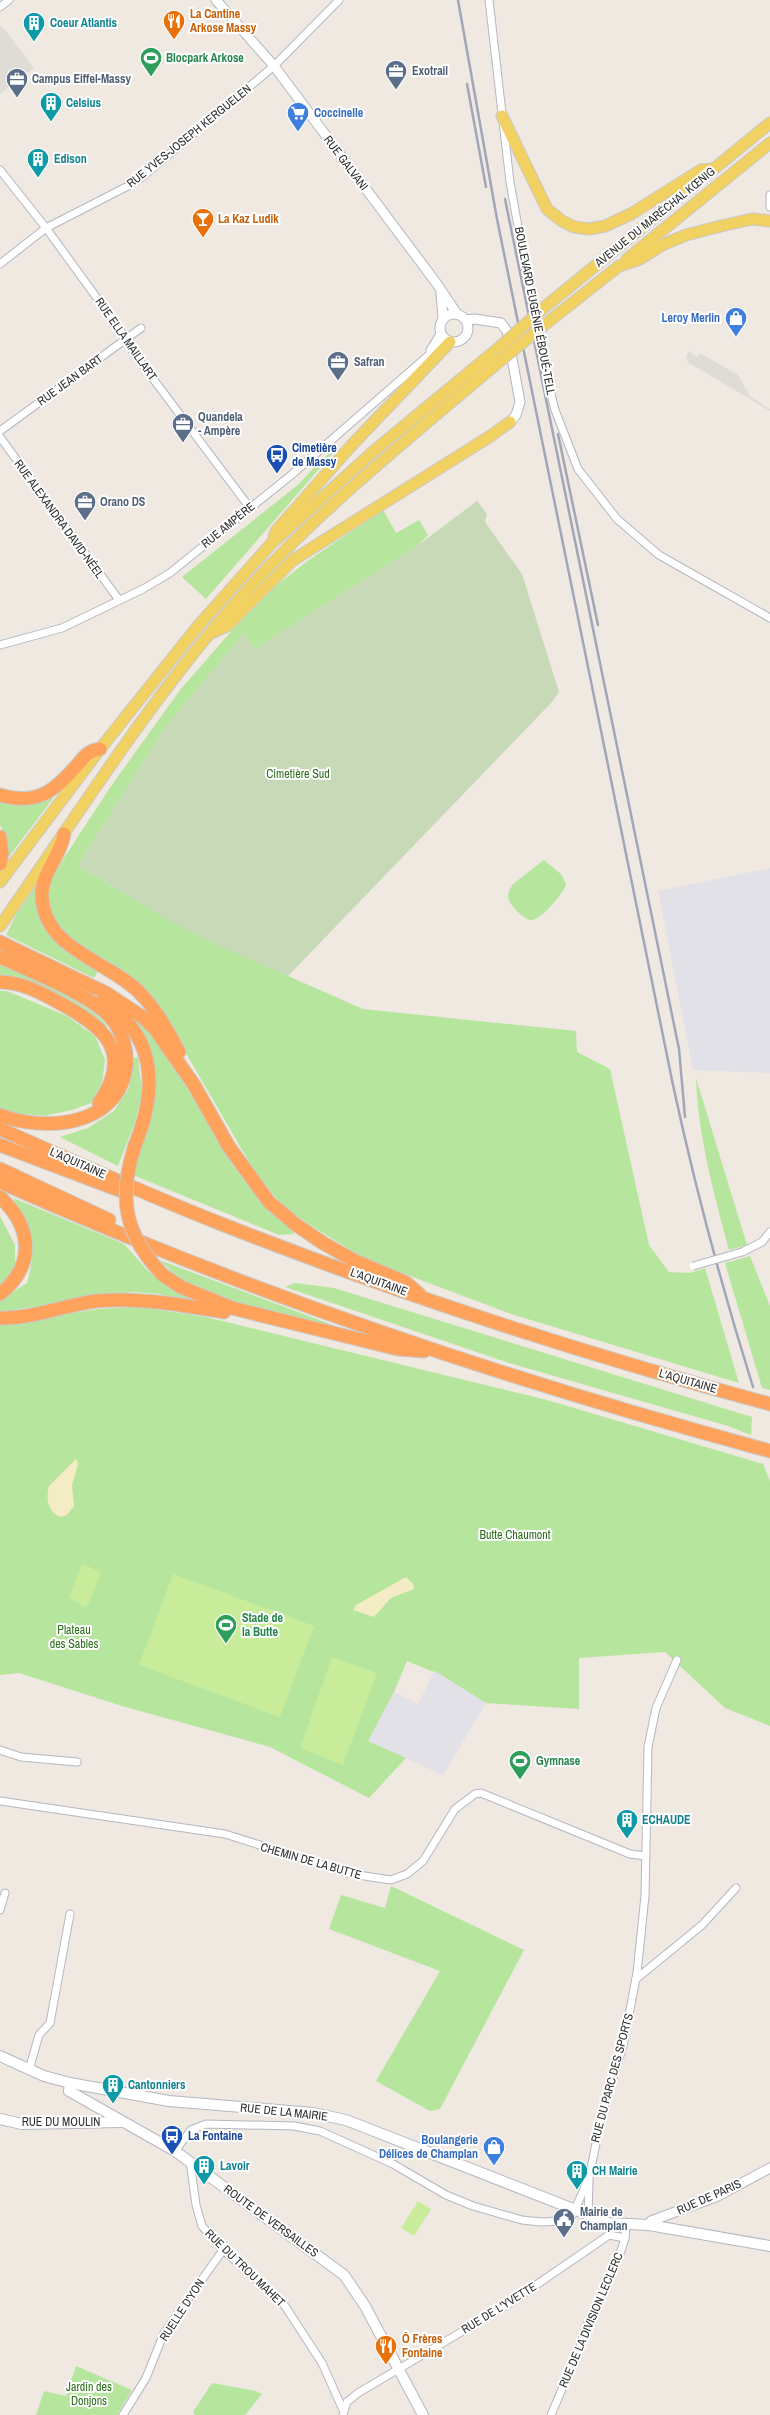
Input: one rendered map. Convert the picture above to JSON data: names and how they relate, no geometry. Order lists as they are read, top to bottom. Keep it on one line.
{"streets":{"highway":["L'AQUITAINE"],"main road":["AVENUE DU MARÉCHAL KŒNIG","RUE DE LA MAIRIE","RUE DU MOULIN","ROUTE DE VERSAILLES"],"street":["RUE YVES-JOSEPH KERGUELEN","RUE GALVANI","BOULEVARD EUGÉNIE ÉBOUÉ-TELL","RUE ELLA MAILLART","RUE JEAN BART","RUE ALEXANDRA DAVID-NÉEL","RUE AMPÈRE","CHEMIN DE LA BUTTE","RUE DU PARC DES SPORTS","RUE DE PARIS","RUE DU TROU MAHET","RUE DE L'YVETTE","RUELLE D'YON","RUE DE LA DIVISION LECLERC"]},"crossings":[["RUE YVES-JOSEPH KERGUELEN","RUE GALVANI"],["RUE YVES-JOSEPH KERGUELEN","RUE ELLA MAILLART"],["RUE GALVANI","RUE AMPÈRE"],["RUE ELLA MAILLART","RUE JEAN BART"],["RUE ELLA MAILLART","RUE AMPÈRE"],["RUE ALEXANDRA DAVID-NÉEL","RUE AMPÈRE"],["CHEMIN DE LA BUTTE","RUE DU PARC DES SPORTS"],["RUE DU PARC DES SPORTS","RUE DE LA MAIRIE"],["RUE DE LA MAIRIE","RUE DE PARIS"],["RUE DE LA MAIRIE","ROUTE DE VERSAILLES"],["RUE DE LA MAIRIE","RUE DE LA DIVISION LECLERC"],["RUE DU MOULIN","ROUTE DE VERSAILLES"],["ROUTE DE VERSAILLES","RUE DU TROU MAHET"],["ROUTE DE VERSAILLES","RUE DE L'YVETTE"],["RUE DU TROU MAHET","RUE DE L'YVETTE"],["RUE DU TROU MAHET","RUELLE D'YON"]],"parks":["Cimetière Sud","Butte Chaumont","Plateau des Sables","Jardin des Donjons"],"places":{"restaurant":["La Cantine Arkose Massy","Ô Frères Fontaine"],"building":["Coeur Atlantis","Celsius","Edison","ECHAUDE","Cantonniers","Lavoir","CH Mairie"],"sports":["Blocpark Arkose","Stade de la Butte","Gymnase"],"office":["Exotrail","Campus Eiffel-Massy","Safran","Quandela - Ampère","Orano DS"],"supermarket":["Coccinelle"],"bar":["La Kaz Ludik"],"shop":["Leroy Merlin","Boulangerie Délices de Champlan"],"bus stop":["Cimetière de Massy","La Fontaine"],"public building":["Mairie de Champlan"]}}
